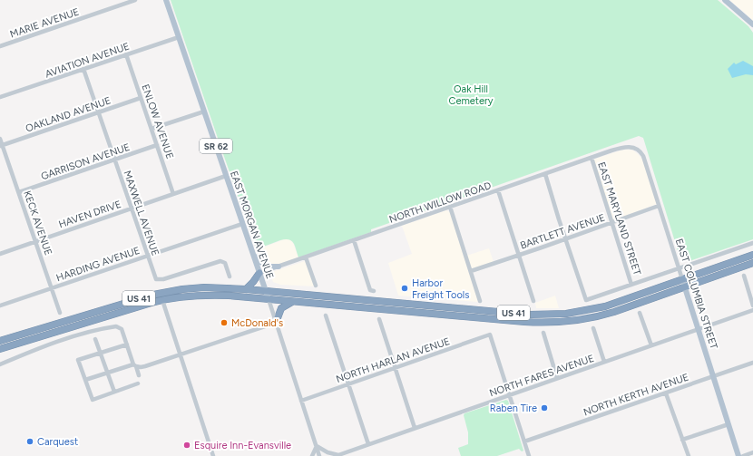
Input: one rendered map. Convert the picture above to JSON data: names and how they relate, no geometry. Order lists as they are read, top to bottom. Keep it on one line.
{"streets":{"highway":["US 41"],"main road":["SR 62","EAST MORGAN AVENUE","EAST COLUMBIA STREET"],"street":["MARIE AVENUE","AVIATION AVENUE","OAKLAND AVENUE","ENLOW AVENUE","GARRISON AVENUE","NORTH WILLOW ROAD","MAXWELL AVENUE","HAVEN DRIVE","EAST MARYLAND STREET","KECK AVENUE","BARTLETT AVENUE","HARDING AVENUE","NORTH HARLAN AVENUE","NORTH FARES AVENUE","NORTH KERTH AVENUE"]},"crossings":[["AVIATION AVENUE","ENLOW AVENUE"],["AVIATION AVENUE","MAXWELL AVENUE"],["AVIATION AVENUE","EAST MORGAN AVENUE"],["OAKLAND AVENUE","ENLOW AVENUE"],["OAKLAND AVENUE","MAXWELL AVENUE"],["OAKLAND AVENUE","KECK AVENUE"],["ENLOW AVENUE","GARRISON AVENUE"],["ENLOW AVENUE","HAVEN DRIVE"],["GARRISON AVENUE","MAXWELL AVENUE"],["GARRISON AVENUE","KECK AVENUE"],["NORTH WILLOW ROAD","EAST MARYLAND STREET"],["NORTH WILLOW ROAD","EAST MORGAN AVENUE"],["NORTH WILLOW ROAD","EAST COLUMBIA STREET"],["MAXWELL AVENUE","HAVEN DRIVE"],["MAXWELL AVENUE","HARDING AVENUE"],["HAVEN DRIVE","KECK AVENUE"],["HAVEN DRIVE","EAST MORGAN AVENUE"],["EAST MARYLAND STREET","BARTLETT AVENUE"],["KECK AVENUE","HARDING AVENUE"],["EAST MORGAN AVENUE","HARDING AVENUE"],["EAST MORGAN AVENUE","US 41"],["EAST MORGAN AVENUE","NORTH HARLAN AVENUE"],["BARTLETT AVENUE","EAST COLUMBIA STREET"],["EAST COLUMBIA STREET","US 41"],["EAST COLUMBIA STREET","NORTH FARES AVENUE"],["EAST COLUMBIA STREET","NORTH KERTH AVENUE"],["NORTH HARLAN AVENUE","NORTH FARES AVENUE"]],"parks":["Oak Hill Cemetery"],"places":["Harbor Freight Tools","McDonald's","Raben Tire","Carquest","Esquire Inn-Evansville"]}
